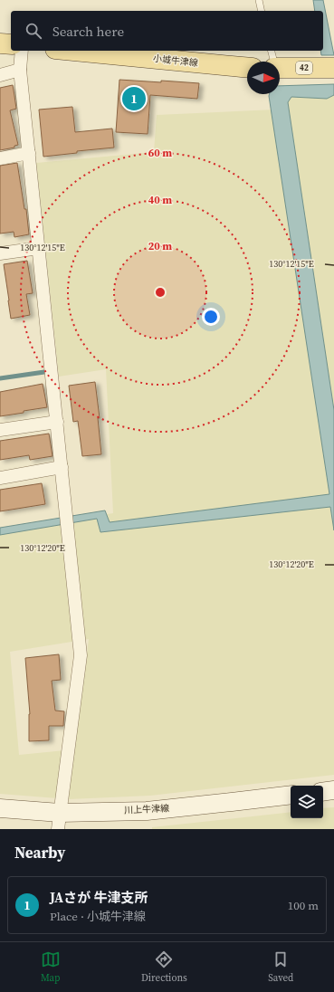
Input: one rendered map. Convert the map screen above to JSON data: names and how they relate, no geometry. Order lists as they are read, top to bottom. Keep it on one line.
{"streets":{"main road":["小城牛津線","42","川上牛津線"]},"north":"right","page":{"search":"Search here","pins":"1","heading":"Nearby","list":[{"mark":"1","name":"JAさが 牛津支所","note":"Place · 小城牛津線","value":"100 m"}],"nav":["Map","Directions","Saved"]},"coordinates":["130°12'15\"E","130°12'20\"E"],"rings":["60 m","40 m","20 m"]}
